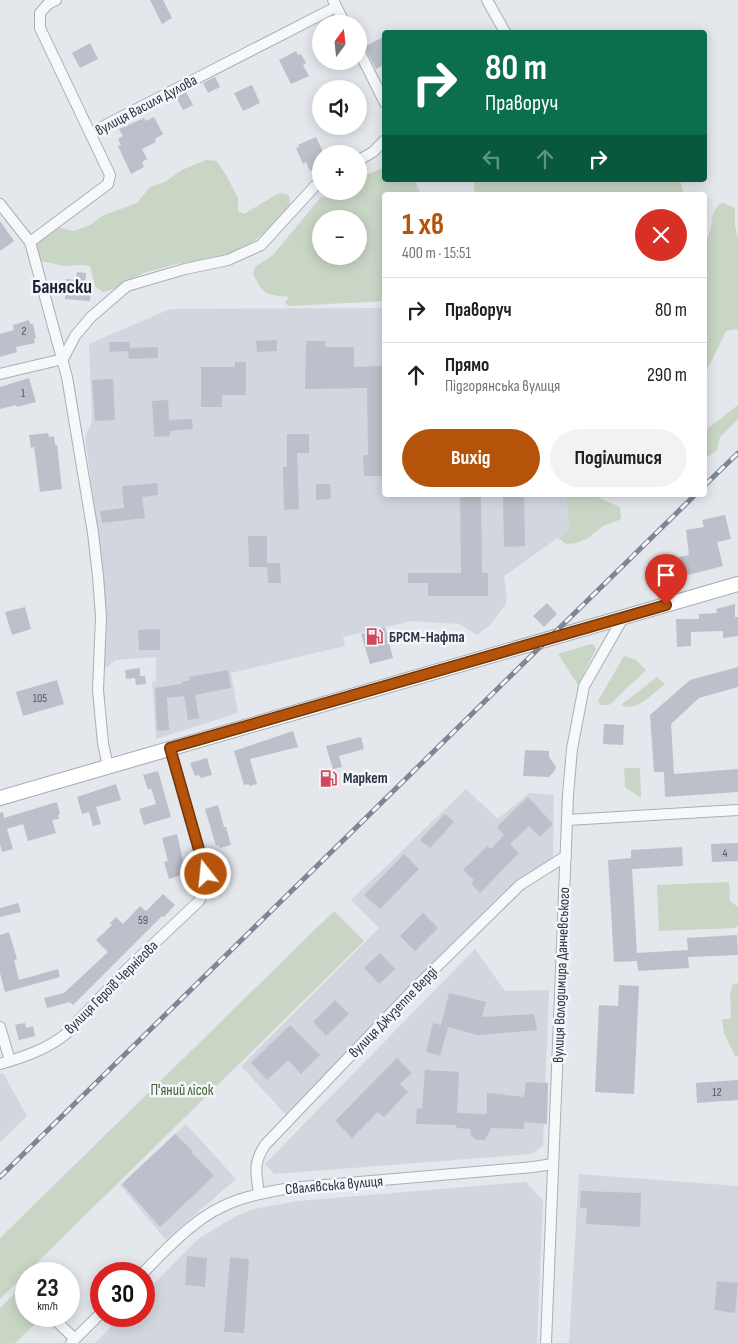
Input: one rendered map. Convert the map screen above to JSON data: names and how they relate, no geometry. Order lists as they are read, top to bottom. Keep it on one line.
{"streets":{"street":["вулиця Василя Дулова","вулиця Володимира Данчевського","вулиця Героїв Чернігова","вулиця Джузеппе Верді","Свалявська вулиця"]},"crossings":[["вулиця Володимира Данчевського","вулиця Джузеппе Верді"],["вулиця Володимира Данчевського","Свалявська вулиця"],["вулиця Джузеппе Верді","Свалявська вулиця"]],"districts":["Баняски"],"parks":["П'яний лісок"],"places":{"fuel station":["БРСМ-Нафта","Маркет"]},"house_numbers":["2","1","105","4","59","12"],"north":"top","page":{"map_buttons":["+","−"],"turn":["80 m","Праворуч"],"heading":["1 хв","400 m · 15:51"],"list":[{"name":"Праворуч","value":"80 m"},{"name":"Прямо","note":"Підгорянська вулиця","value":"290 m"}],"buttons":["Вихід","Поділитися"],"speed":"23 km/h","limit":"30"}}
